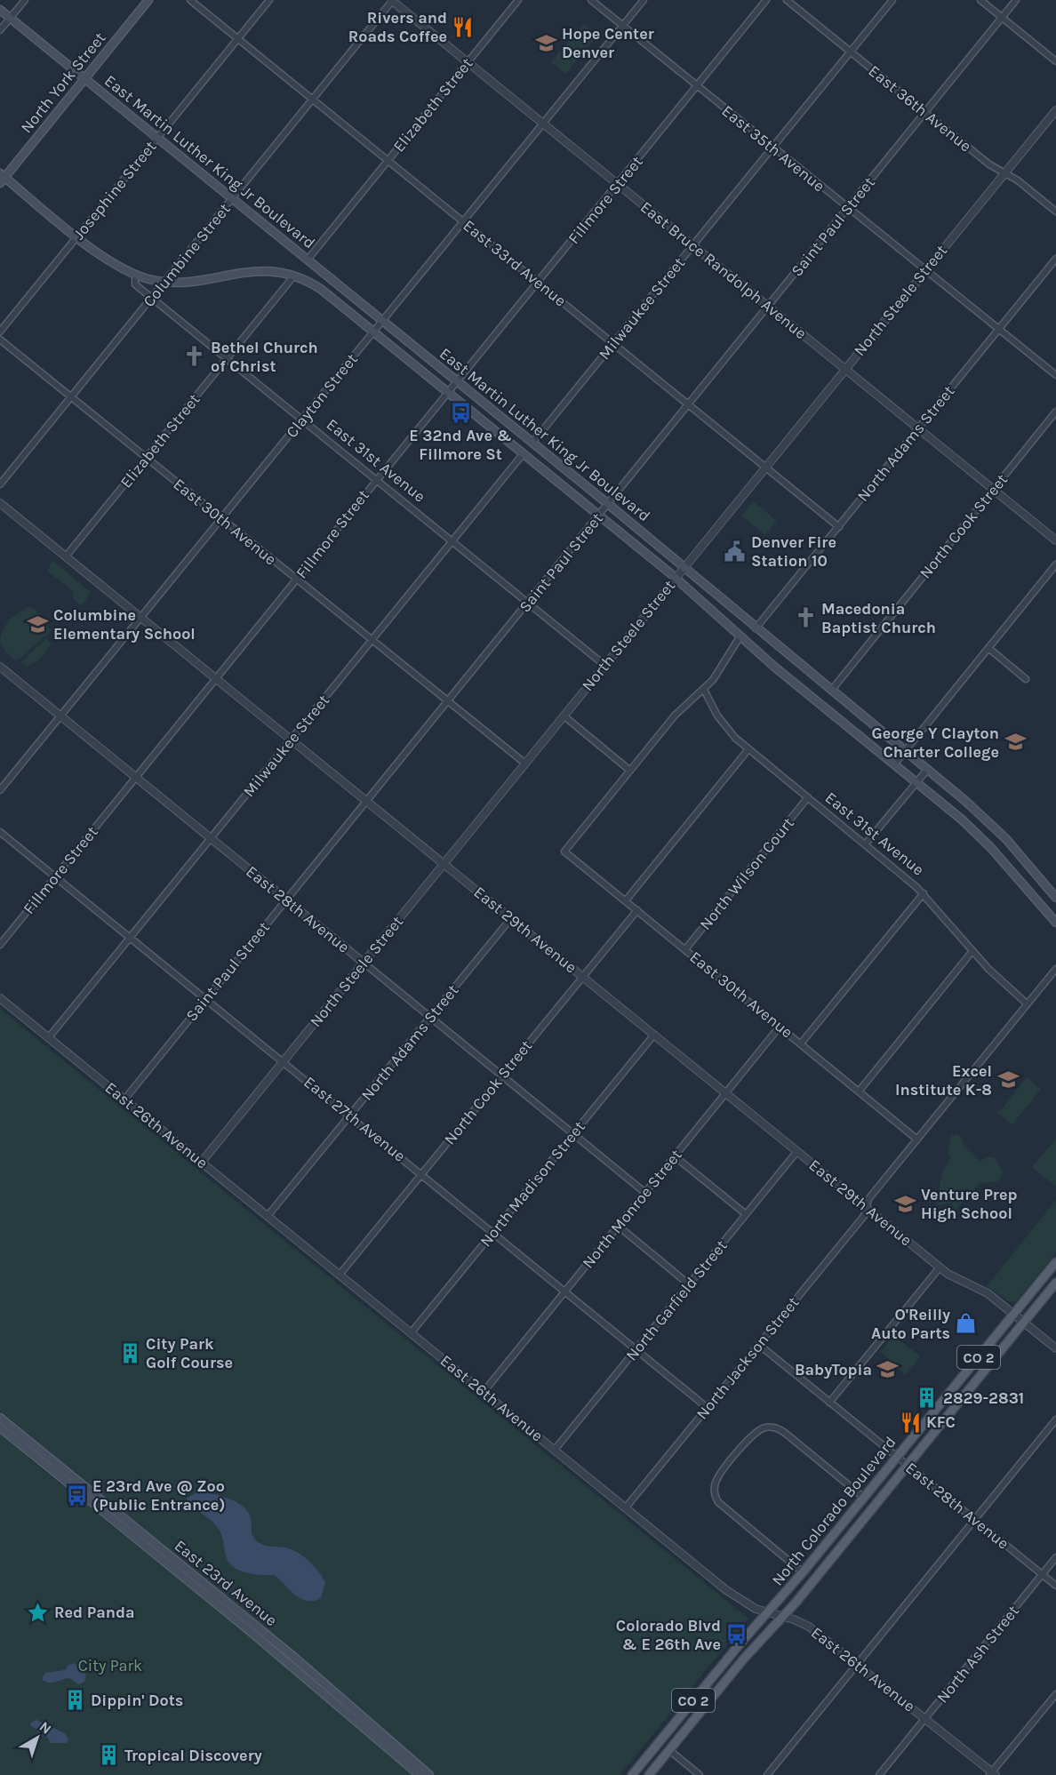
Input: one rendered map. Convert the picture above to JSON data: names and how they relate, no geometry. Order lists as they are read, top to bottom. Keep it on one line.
{"streets":{"main road":["North York Street","East Martin Luther King Jr Boulevard","East 31st Avenue","CO 2","North Colorado Boulevard","East 23rd Avenue"],"street":["Elizabeth Street","East 36th Avenue","East 35th Avenue","Josephine Street","Fillmore Street","Saint Paul Street","Columbine Street","East 33rd Avenue","East Bruce Randolph Avenue","North Steele Street","Milwaukee Street","Clayton Street","North Adams Street","East 30th Avenue","North Cook Street","North Wilson Court","East 28th Avenue","East 29th Avenue","East 27th Avenue","East 26th Avenue","North Madison Street","North Monroe Street","North Garfield Street","North Jackson Street","North Ash Street"]},"crossings":[["North York Street","East Martin Luther King Jr Boulevard"],["North York Street","East 31st Avenue"],["Elizabeth Street","East Martin Luther King Jr Boulevard"],["Elizabeth Street","East 33rd Avenue"],["Elizabeth Street","East Bruce Randolph Avenue"],["Elizabeth Street","East 31st Avenue"],["Elizabeth Street","East 30th Avenue"],["Elizabeth Street","East 29th Avenue"],["East 36th Avenue","Saint Paul Street"],["East 36th Avenue","North Steele Street"],["East 36th Avenue","Milwaukee Street"],["East 35th Avenue","Fillmore Street"],["East 35th Avenue","Saint Paul Street"],["East 35th Avenue","North Steele Street"],["East 35th Avenue","Milwaukee Street"],["East 35th Avenue","Clayton Street"],["East 35th Avenue","North Adams Street"],["East Martin Luther King Jr Boulevard","Josephine Street"],["East Martin Luther King Jr Boulevard","Fillmore Street"],["East Martin Luther King Jr Boulevard","Saint Paul Street"],["East Martin Luther King Jr Boulevard","Columbine Street"],["East Martin Luther King Jr Boulevard","North Steele Street"],["East Martin Luther King Jr Boulevard","Milwaukee Street"],["East Martin Luther King Jr Boulevard","Clayton Street"],["East Martin Luther King Jr Boulevard","North Adams Street"],["East Martin Luther King Jr Boulevard","East 31st Avenue"],["East Martin Luther King Jr Boulevard","North Cook Street"],["Josephine Street","East 33rd Avenue"],["Josephine Street","East 31st Avenue"],["Fillmore Street","East 33rd Avenue"],["Fillmore Street","East Bruce Randolph Avenue"],["Fillmore Street","East 31st Avenue"],["Fillmore Street","East 30th Avenue"],["Fillmore Street","East 28th Avenue"],["Fillmore Street","East 29th Avenue"],["Fillmore Street","East 27th Avenue"],["Saint Paul Street","East 33rd Avenue"],["Saint Paul Street","East Bruce Randolph Avenue"],["Saint Paul Street","East 31st Avenue"],["Saint Paul Street","East 30th Avenue"],["Saint Paul Street","East 28th Avenue"],["Saint Paul Street","East 29th Avenue"],["Saint Paul Street","East 27th Avenue"],["Saint Paul Street","East 26th Avenue"],["Columbine Street","East 33rd Avenue"],["Columbine Street","East Bruce Randolph Avenue"],["Columbine Street","East 31st Avenue"],["Columbine Street","East 30th Avenue"],["East 33rd Avenue","North Steele Street"],["East 33rd Avenue","Milwaukee Street"],["East 33rd Avenue","Clayton Street"],["East 33rd Avenue","North Adams Street"],["East Bruce Randolph Avenue","North Steele Street"],["East Bruce Randolph Avenue","Milwaukee Street"],["East Bruce Randolph Avenue","Clayton Street"],["East Bruce Randolph Avenue","North Adams Street"],["East Bruce Randolph Avenue","North Cook Street"],["North Steele Street","East 31st Avenue"],["North Steele Street","East 30th Avenue"],["North Steele Street","East 28th Avenue"],["North Steele Street","East 29th Avenue"],["North Steele Street","East 27th Avenue"],["North Steele Street","East 26th Avenue"],["Milwaukee Street","East 31st Avenue"],["Milwaukee Street","East 30th Avenue"],["Milwaukee Street","East 28th Avenue"],["Milwaukee Street","East 29th Avenue"],["Milwaukee Street","East 27th Avenue"],["Milwaukee Street","East 26th Avenue"],["Clayton Street","East 31st Avenue"],["Clayton Street","East 30th Avenue"],["Clayton Street","East 28th Avenue"],["Clayton Street","East 29th Avenue"],["North Adams Street","East 28th Avenue"],["North Adams Street","East 29th Avenue"],["North Adams Street","East 27th Avenue"],["North Adams Street","East 26th Avenue"],["East 31st Avenue","North Wilson Court"],["East 31st Avenue","North Jackson Street"],["East 30th Avenue","North Cook Street"],["East 30th Avenue","North Wilson Court"],["East 30th Avenue","North Monroe Street"],["East 30th Avenue","North Jackson Street"],["North Cook Street","East 28th Avenue"],["North Cook Street","East 29th Avenue"],["North Cook Street","East 27th Avenue"],["North Cook Street","East 26th Avenue"],["East 28th Avenue","North Madison Street"],["East 28th Avenue","North Monroe Street"],["East 28th Avenue","North Jackson Street"],["East 28th Avenue","North Colorado Boulevard"],["East 28th Avenue","North Ash Street"],["East 29th Avenue","North Madison Street"],["East 29th Avenue","North Monroe Street"],["East 29th Avenue","North Garfield Street"],["East 29th Avenue","North Jackson Street"],["East 29th Avenue","North Colorado Boulevard"],["East 27th Avenue","North Madison Street"],["East 27th Avenue","North Monroe Street"],["East 27th Avenue","North Garfield Street"],["East 27th Avenue","North Jackson Street"],["East 26th Avenue","North Madison Street"],["East 26th Avenue","North Monroe Street"],["East 26th Avenue","North Garfield Street"],["East 26th Avenue","North Jackson Street"],["East 26th Avenue","North Colorado Boulevard"],["East 26th Avenue","North Ash Street"]],"parks":["City Park"],"places":{"restaurant":["Rivers and Roads Coffee","KFC"],"school or university":["Hope Center Denver","Columbine Elementary School","George Y Clayton Charter College","Excel Institute K-8","Venture Prep High School","BabyTopia"],"church":["Bethel Church of Christ","Macedonia Baptist Church"],"bus stop":["E 32nd Ave & Fillmore St","E 23rd Ave @ Zoo (Public Entrance)","Colorado Blvd & E 26th Ave"],"public building":["Denver Fire Station 10"],"shop":["O'Reilly Auto Parts"],"building":["City Park Golf Course","2829-2831","Dippin' Dots","Tropical Discovery"],"place":["Red Panda"]},"north":"top right"}
